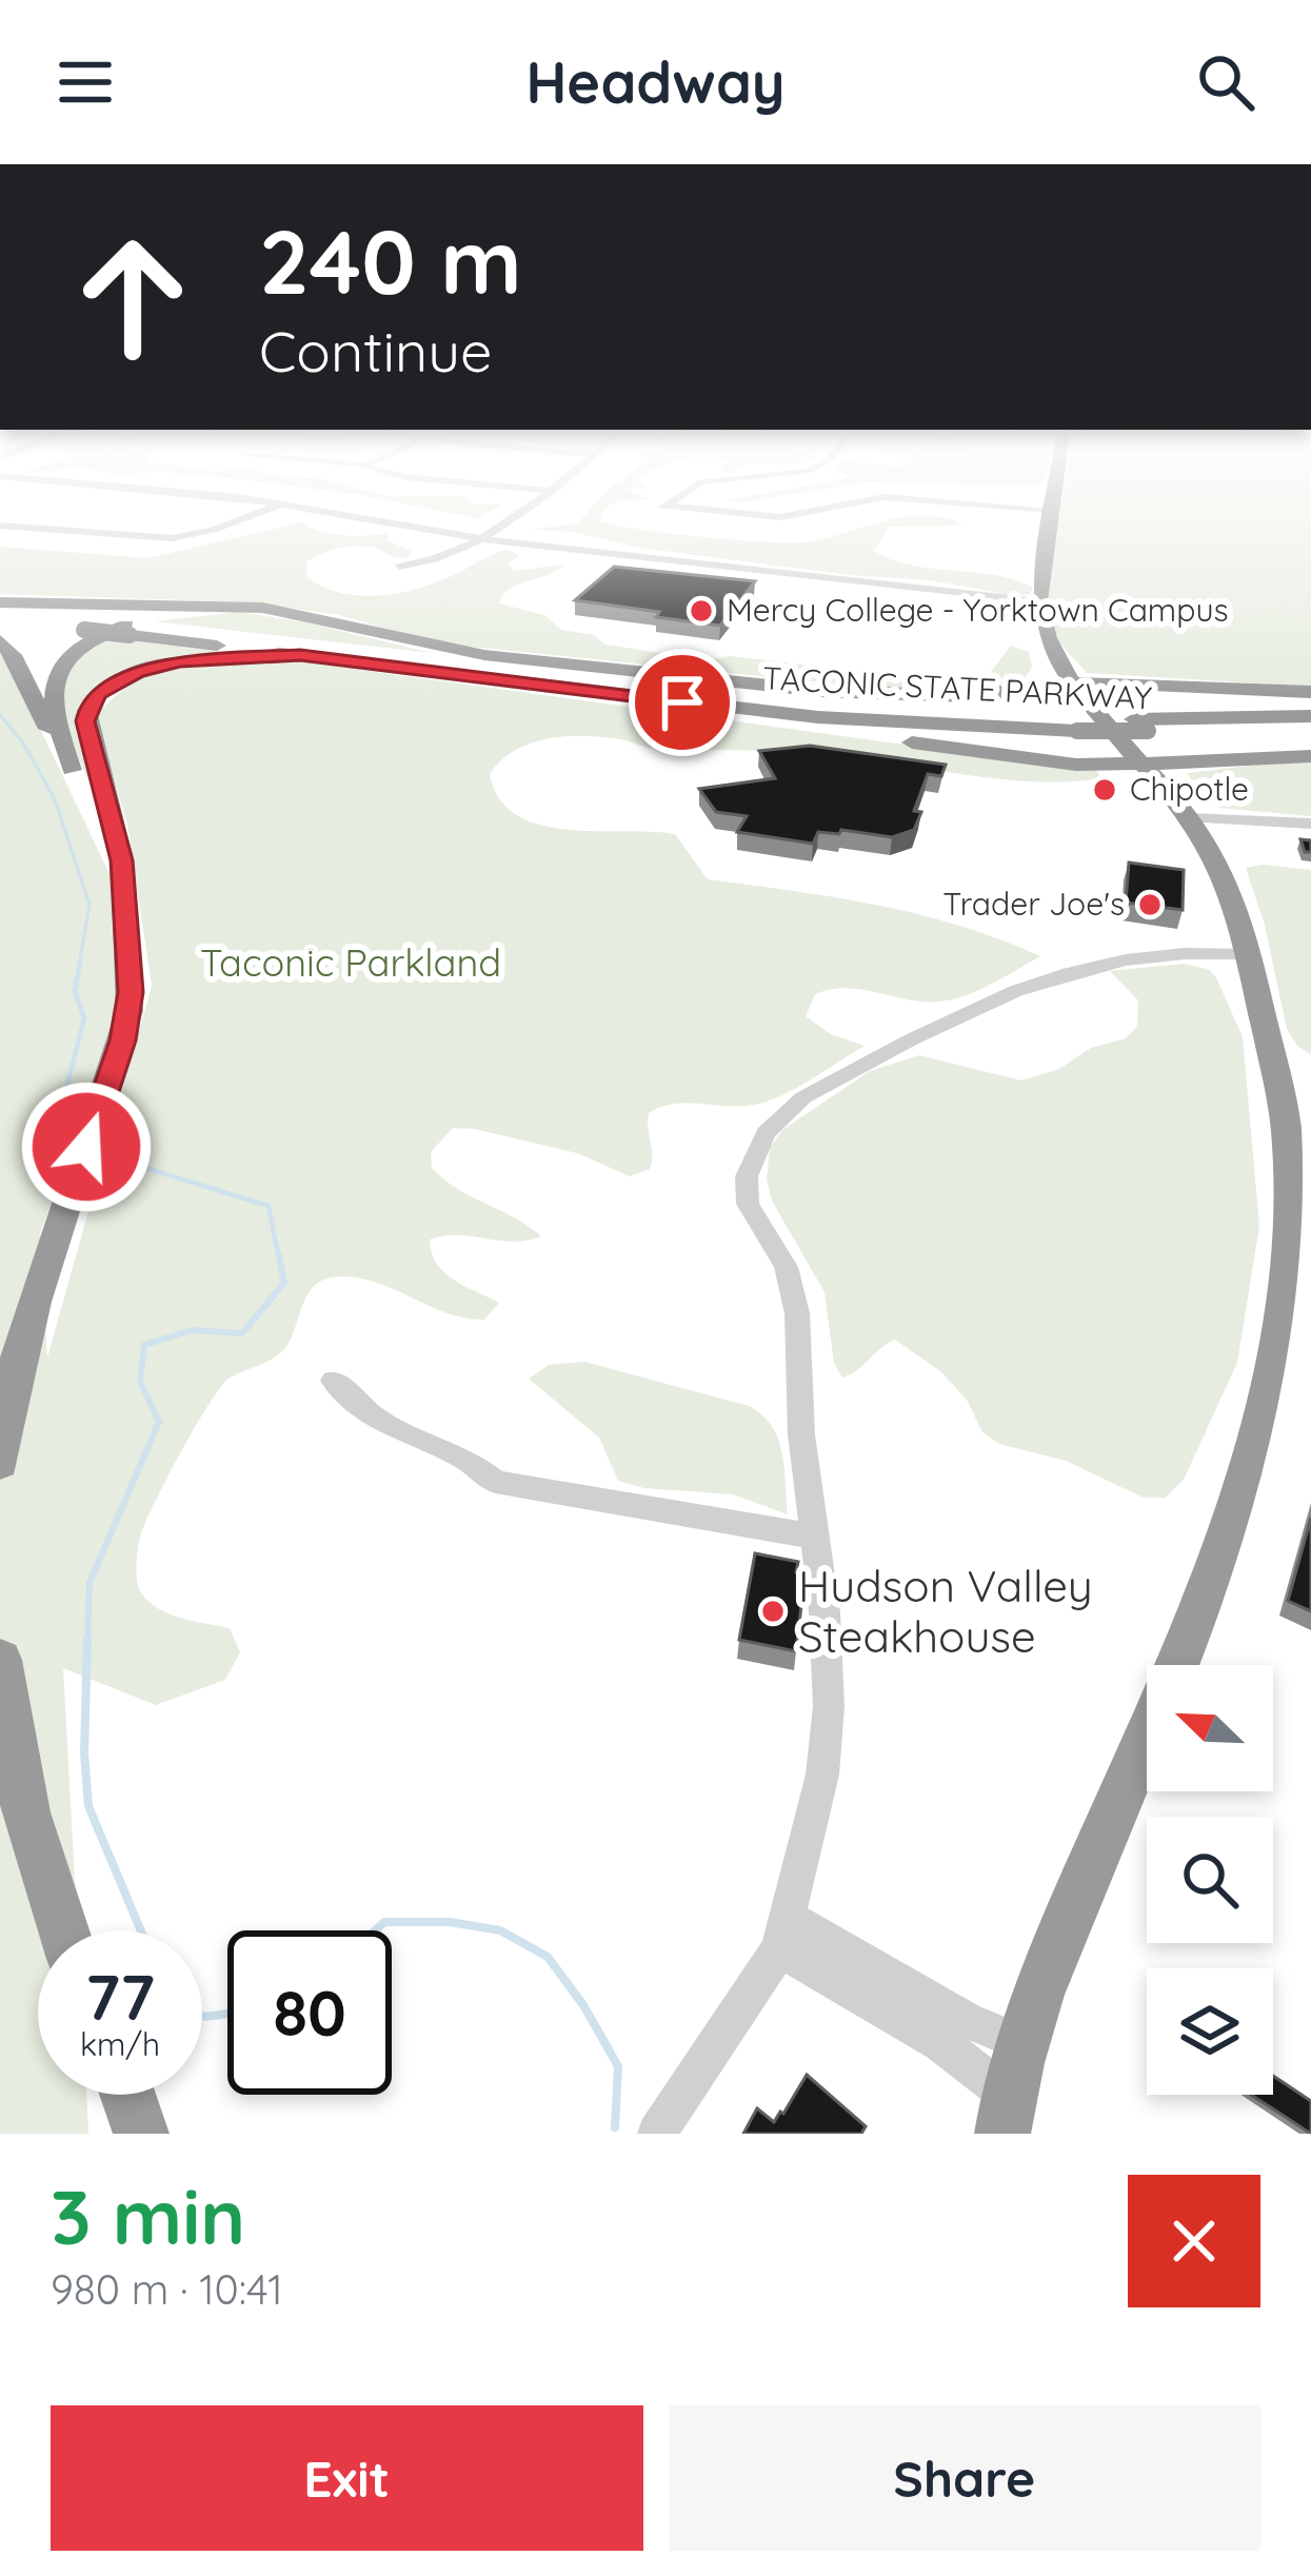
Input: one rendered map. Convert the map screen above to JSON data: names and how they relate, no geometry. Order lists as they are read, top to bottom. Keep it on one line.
{"streets":{"highway":["TACONIC STATE PARKWAY"]},"parks":["Taconic Parkland"],"places":["Mercy College - Yorktown Campus","Chipotle","Trader Joe's","Hudson Valley Steakhouse"],"north":"top left","page":{"header":"Headway","turn":["240 m","Continue"],"speed":"77 km/h","limit":"80","heading":["3 min","980 m · 10:41"],"buttons":["Exit","Share"]}}
